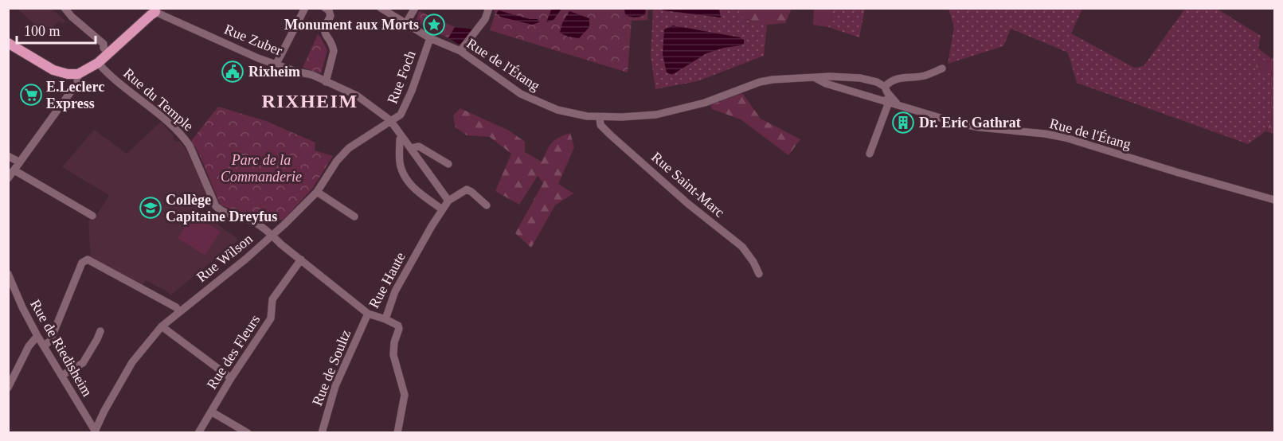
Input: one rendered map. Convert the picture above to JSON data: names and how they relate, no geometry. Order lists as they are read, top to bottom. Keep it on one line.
{"streets":{"street":["Rue Zuber","Rue de l'Étang","Rue Foch","Rue du Temple","Rue Saint-Marc","Rue Wilson","Rue Haute","Rue de Riedisheim","Rue des Fleurs","Rue de Soultz"]},"crossings":[["Rue Zuber","Rue Foch"],["Rue Zuber","Rue Wilson"],["Rue Zuber","Rue Haute"],["Rue de l'Étang","Rue Foch"],["Rue de l'Étang","Rue Saint-Marc"],["Rue Foch","Rue Wilson"],["Rue du Temple","Rue Wilson"],["Rue du Temple","Rue Haute"],["Rue Wilson","Rue Haute"],["Rue Wilson","Rue de Riedisheim"],["Rue Haute","Rue des Fleurs"],["Rue Haute","Rue de Soultz"]],"districts":["RIXHEIM"],"parks":["Parc de la Commanderie"],"places":{"place":["Monument aux Morts"],"public building":["Rixheim"],"supermarket":["E.Leclerc Express"],"building":["Dr. Eric Gathrat"],"school or university":["Collège Capitaine Dreyfus"]},"scale_bar":"100 m"}
